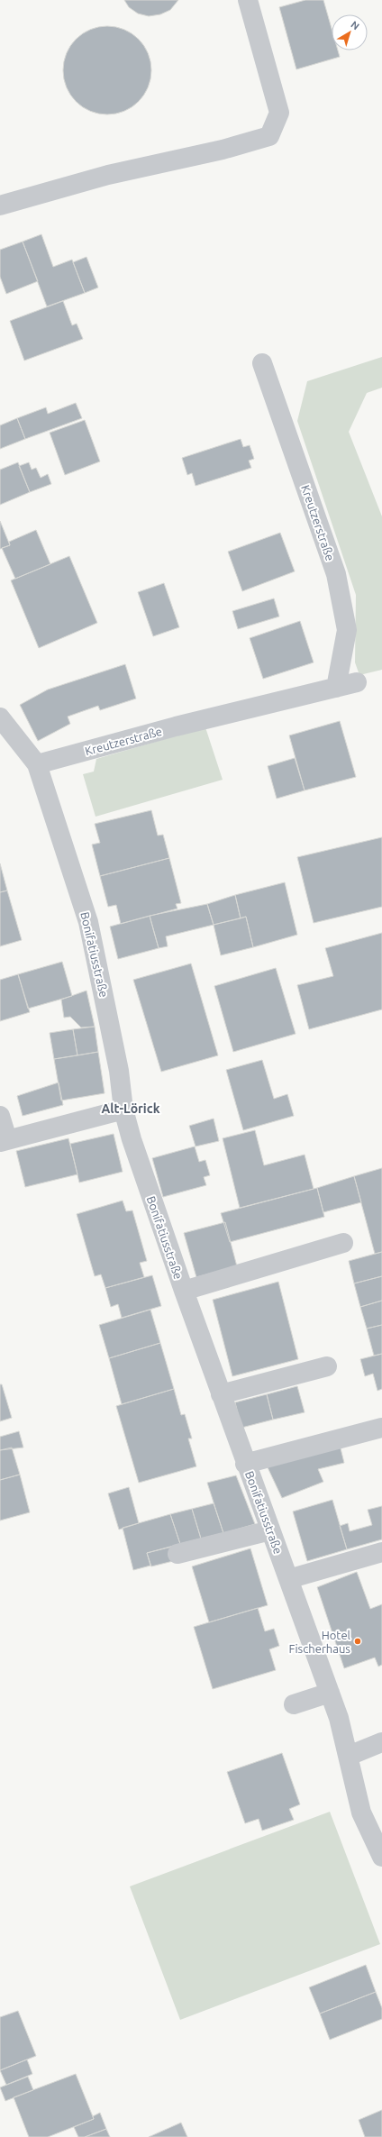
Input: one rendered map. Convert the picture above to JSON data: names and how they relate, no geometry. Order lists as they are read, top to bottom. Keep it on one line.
{"streets":{"street":["Kreutzerstraße","Bonifatiusstraße"]},"crossings":[["Kreutzerstraße","Bonifatiusstraße"]],"districts":["Alt-Lörick"],"places":["Hotel Fischerhaus"],"north":"top right"}
